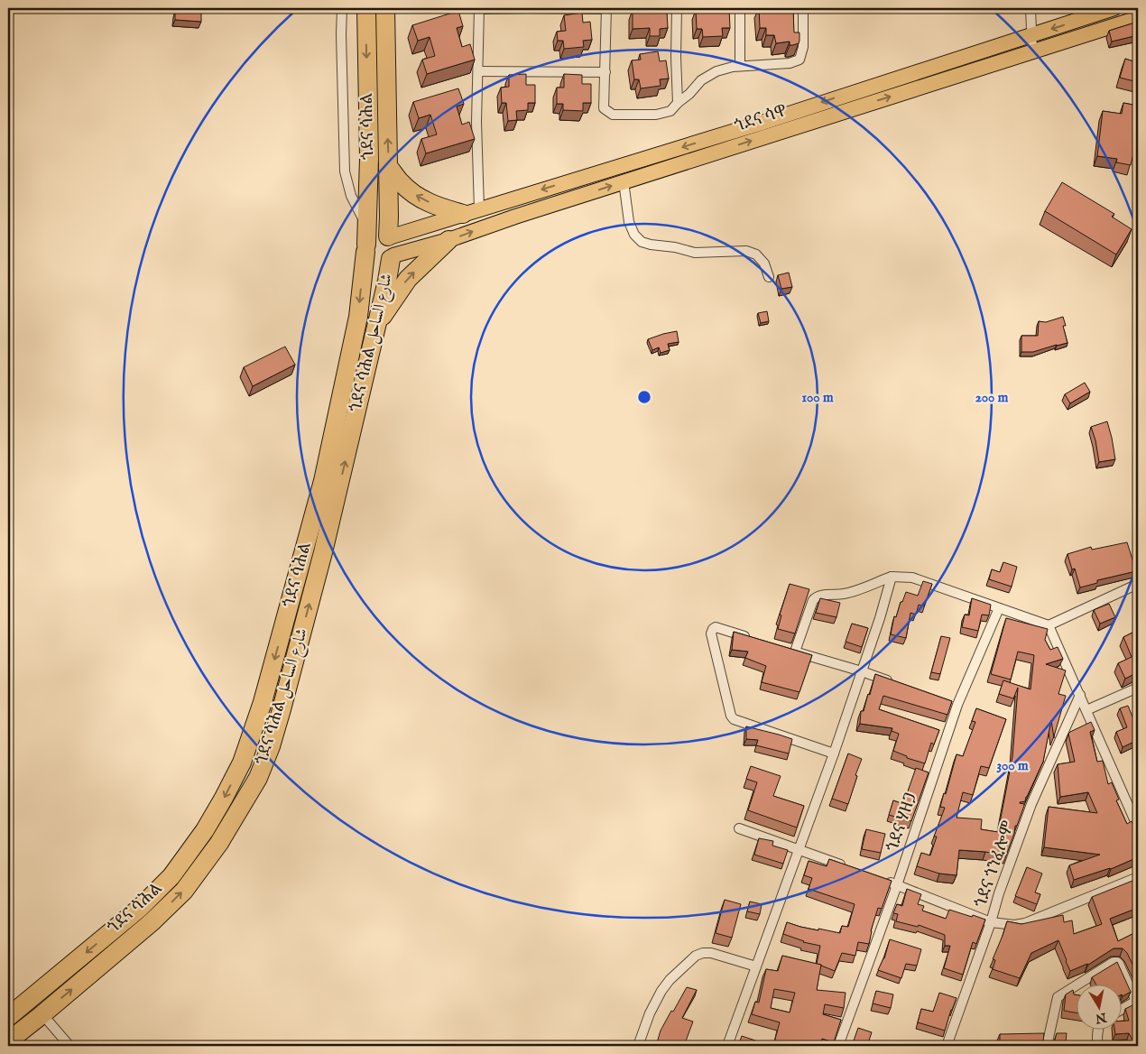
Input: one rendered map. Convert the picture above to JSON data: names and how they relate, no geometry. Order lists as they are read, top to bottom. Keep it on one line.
{"streets":{"highway":["ጎደና ሳሕል","ጎደና ሳሕል شارع الساحل"],"main road":["ጎደና ሳዋ"],"street":["ጎደና ሃዘጋ","ጎደና ጎንፈሎም"]},"crossings":[["ጎደና ሳዋ","ጎደና ሳሕል"],["ጎደና ሳዋ","ጎደና ሳሕል شارع الساحل"],["ጎደና ሳሕል","ጎደና ሳሕል شارع الساحل"]],"one_way":["ጎደና ሳሕል شارع الساحل"],"north":"bottom","rings":["100 m","200 m","300 m"]}
